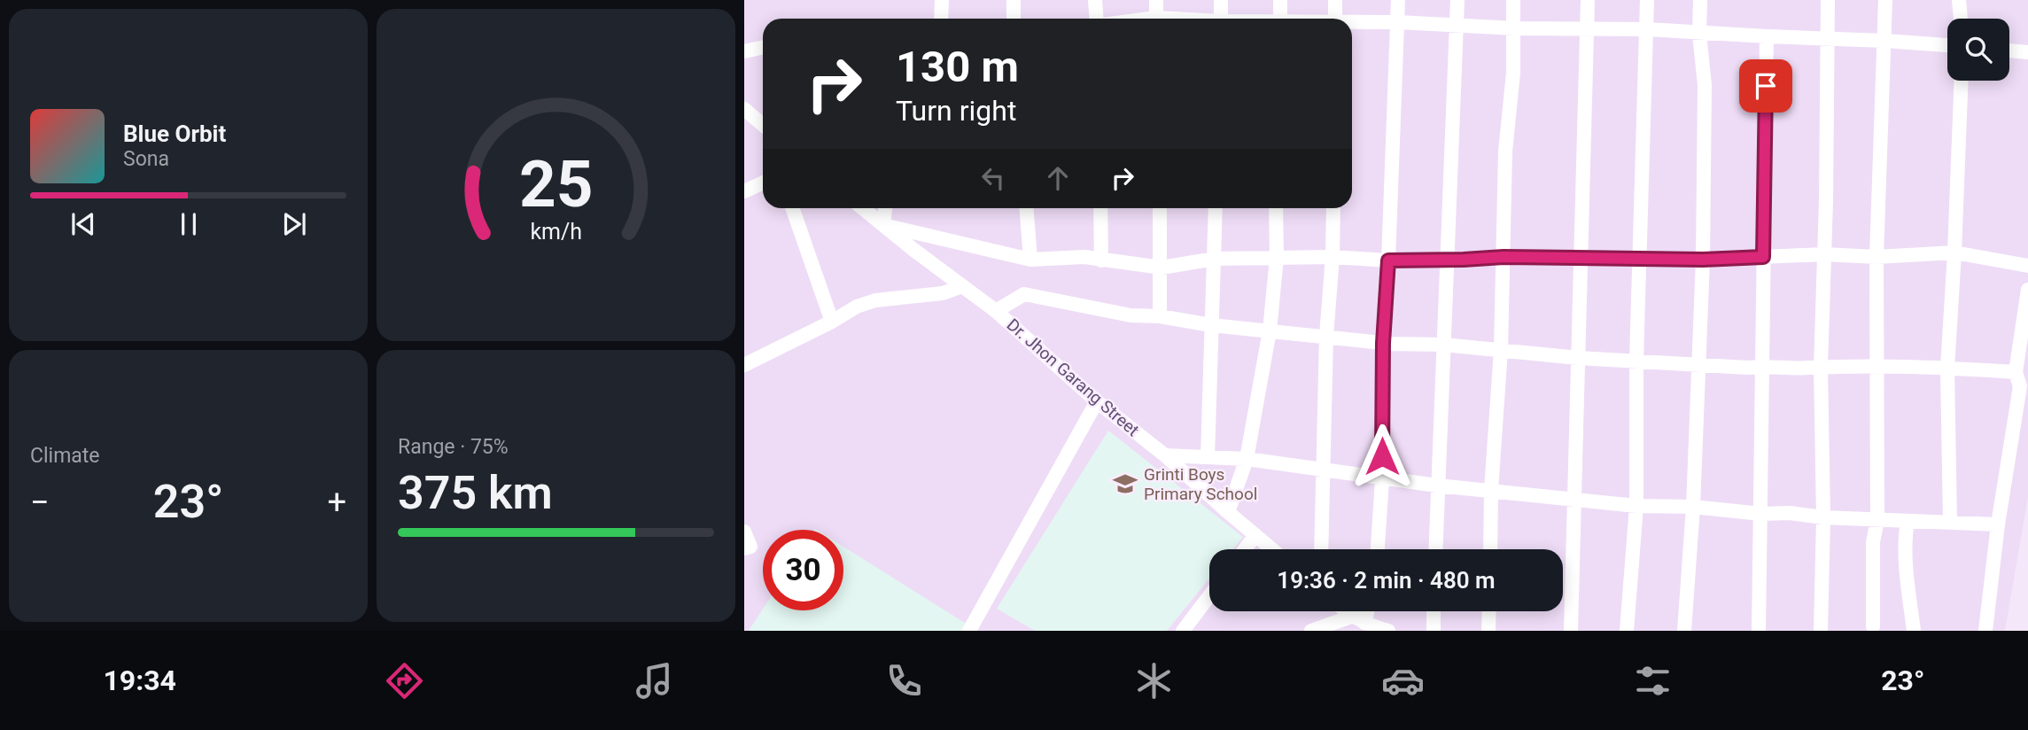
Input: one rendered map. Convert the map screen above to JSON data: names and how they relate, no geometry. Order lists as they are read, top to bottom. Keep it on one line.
{"streets":{"street":["Dr. Jhon Garang Street"]},"places":{"school or university":["Grinti Boys Primary School"]},"page":{"turn":["130 m","Turn right"],"song":["Blue Orbit","Sona"],"tile":["Climate",["Range · 75%","375 km"]],"heat":["−","23°","+"],"limit":"30","trip":"19:36 · 2 min · 480 m","tabs":["19:34","23°"],"gauge":["25","km/h"]}}
